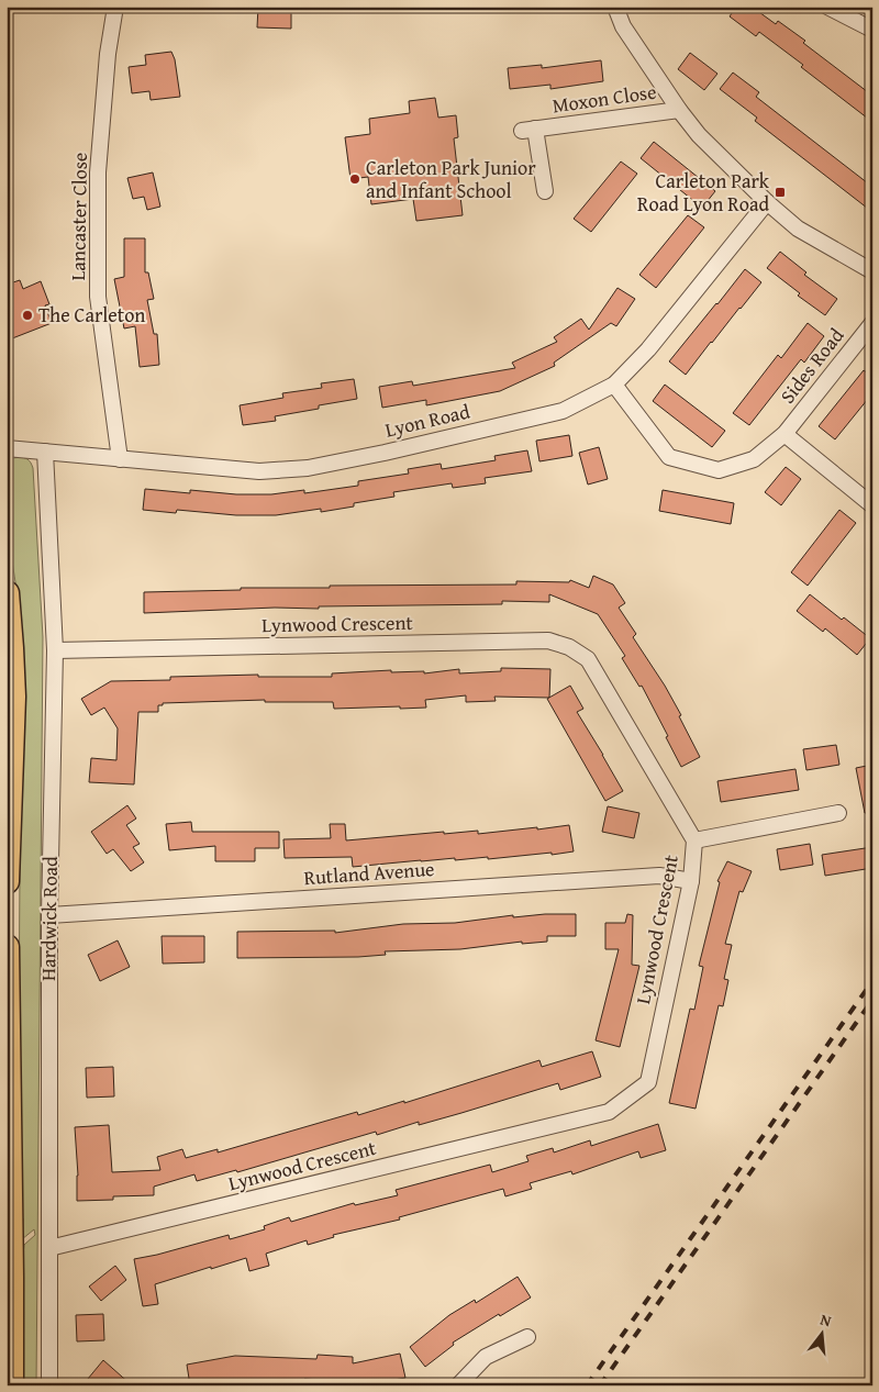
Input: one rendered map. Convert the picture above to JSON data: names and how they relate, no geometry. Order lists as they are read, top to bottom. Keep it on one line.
{"streets":{"street":["Moxon Close","Lancaster Close","Sides Road","Lyon Road","Lynwood Crescent","Rutland Avenue","Hardwick Road"]},"crossings":[["Lancaster Close","Lyon Road"],["Sides Road","Lyon Road"],["Lyon Road","Hardwick Road"],["Lynwood Crescent","Rutland Avenue"],["Lynwood Crescent","Hardwick Road"],["Rutland Avenue","Hardwick Road"]],"places":{"other":["Carleton Park Junior and Infant School","The Carleton"],"transit":["Carleton Park Road Lyon Road"]},"north":"top"}
